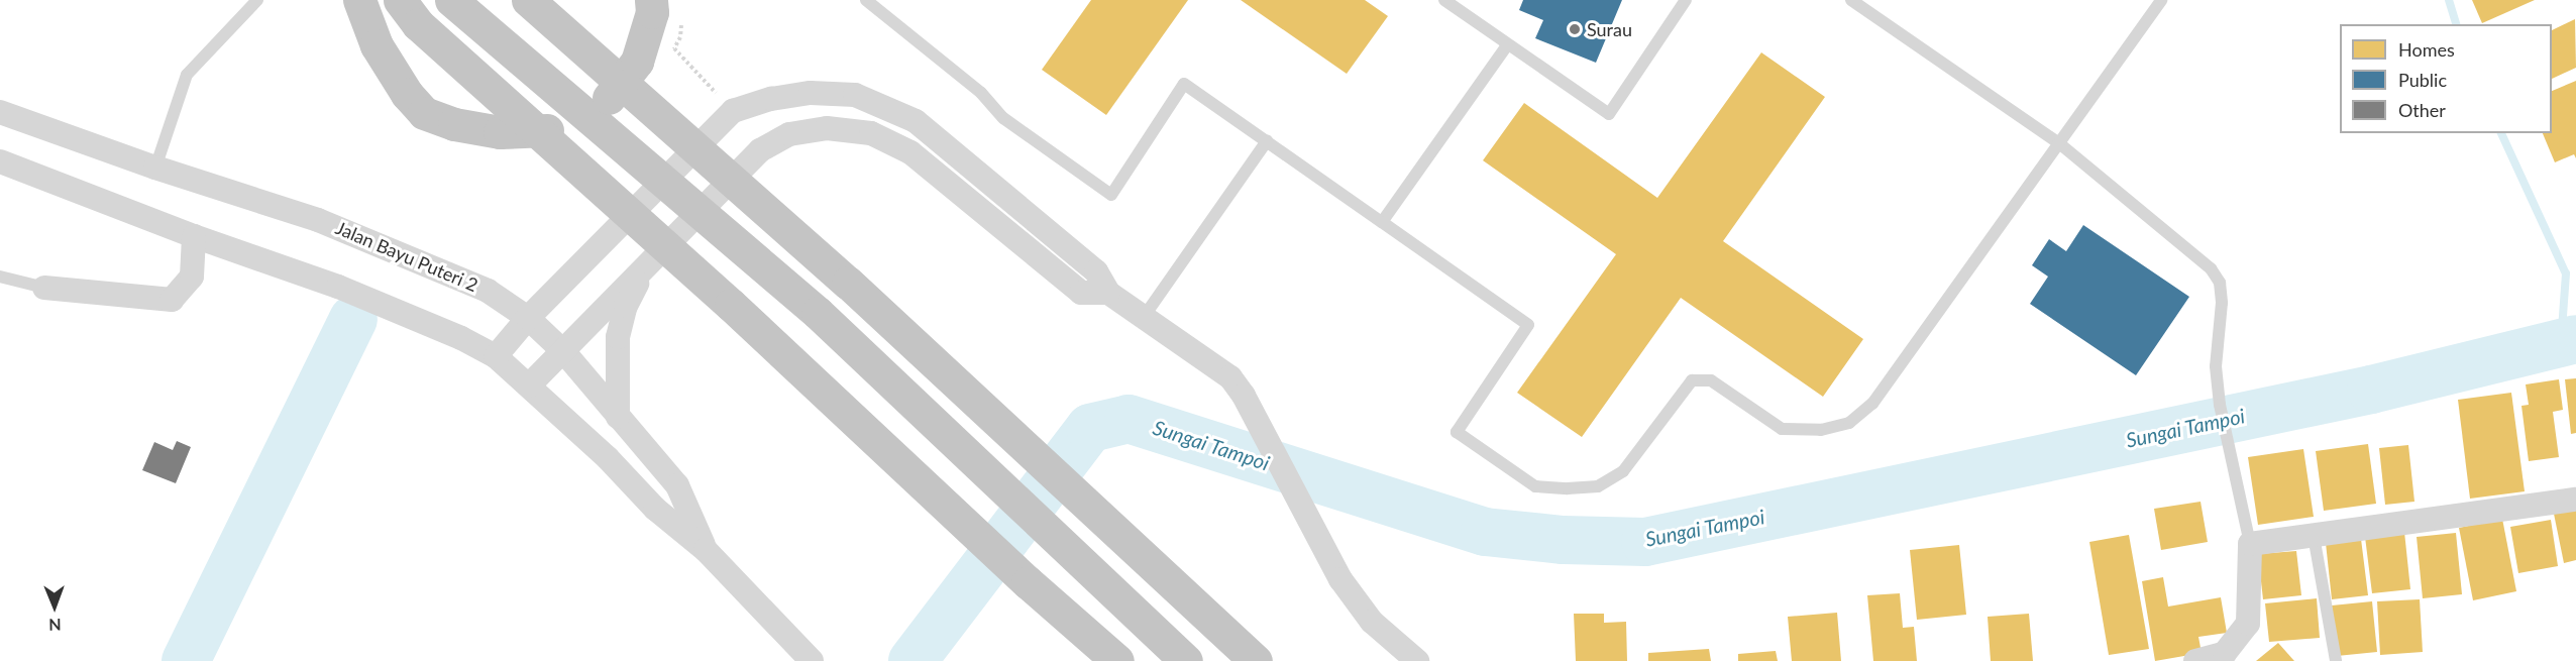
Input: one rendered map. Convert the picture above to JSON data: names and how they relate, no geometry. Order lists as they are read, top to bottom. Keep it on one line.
{"streets":{"street":["Jalan Bayu Puteri 2"]},"water":["Sungai Tampoi"],"places":["Surau"],"legend":["Homes","Public","Other"],"north":"bottom"}
